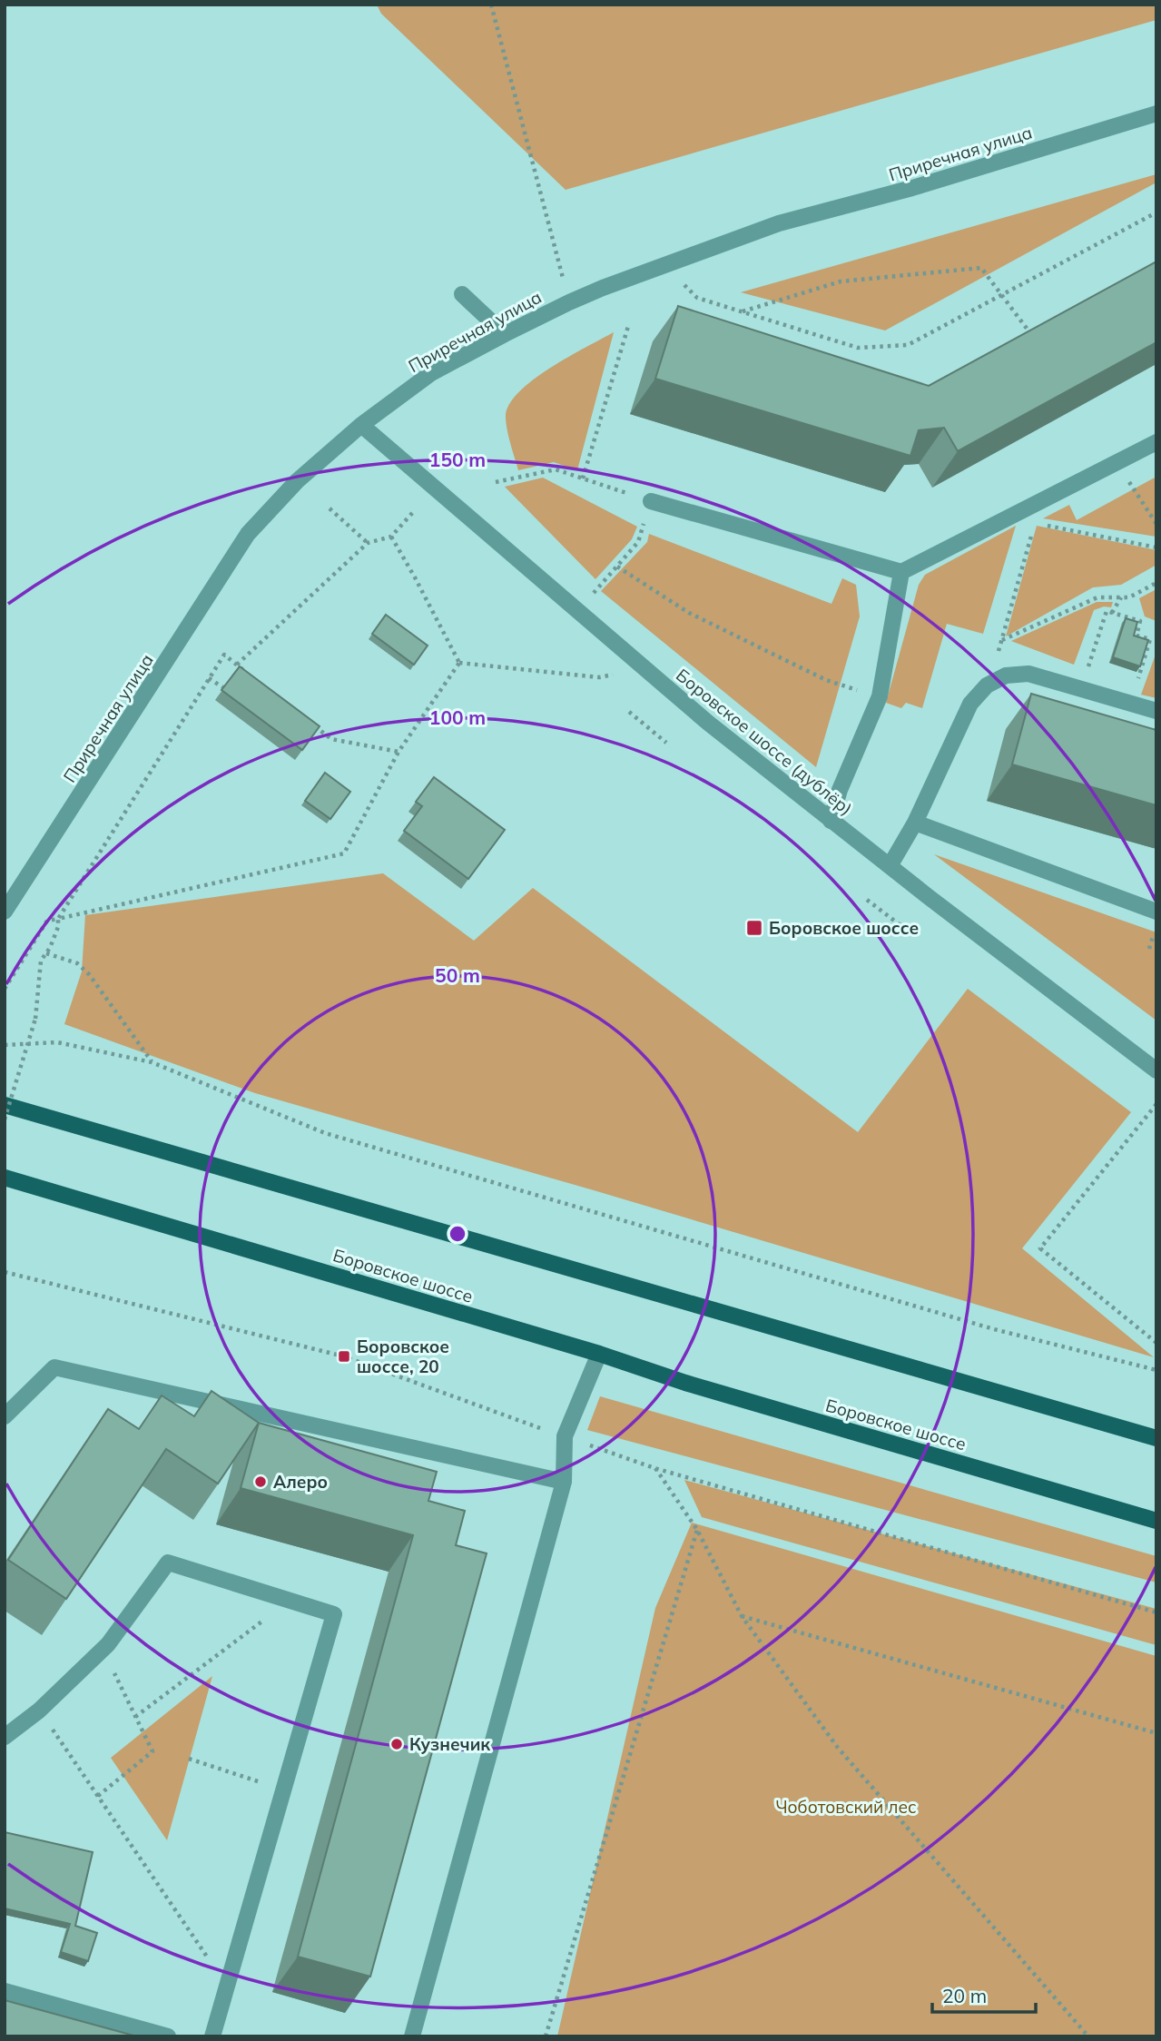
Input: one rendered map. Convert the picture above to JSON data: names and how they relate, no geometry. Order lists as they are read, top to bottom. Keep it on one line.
{"streets":{"main road":["Боровское шоссе"],"street":["Приречная улица","Боровское шоссе (дублёр)"]},"crossings":[["Приречная улица","Боровское шоссе (дублёр)"]],"parks":["Чоботовский лес"],"places":{"transit":["Боровское шоссе","Боровское шоссе, 20"],"other":["Алеро","Кузнечик"]},"scale_bar":"20 m","rings":["150 m","100 m","50 m"]}
